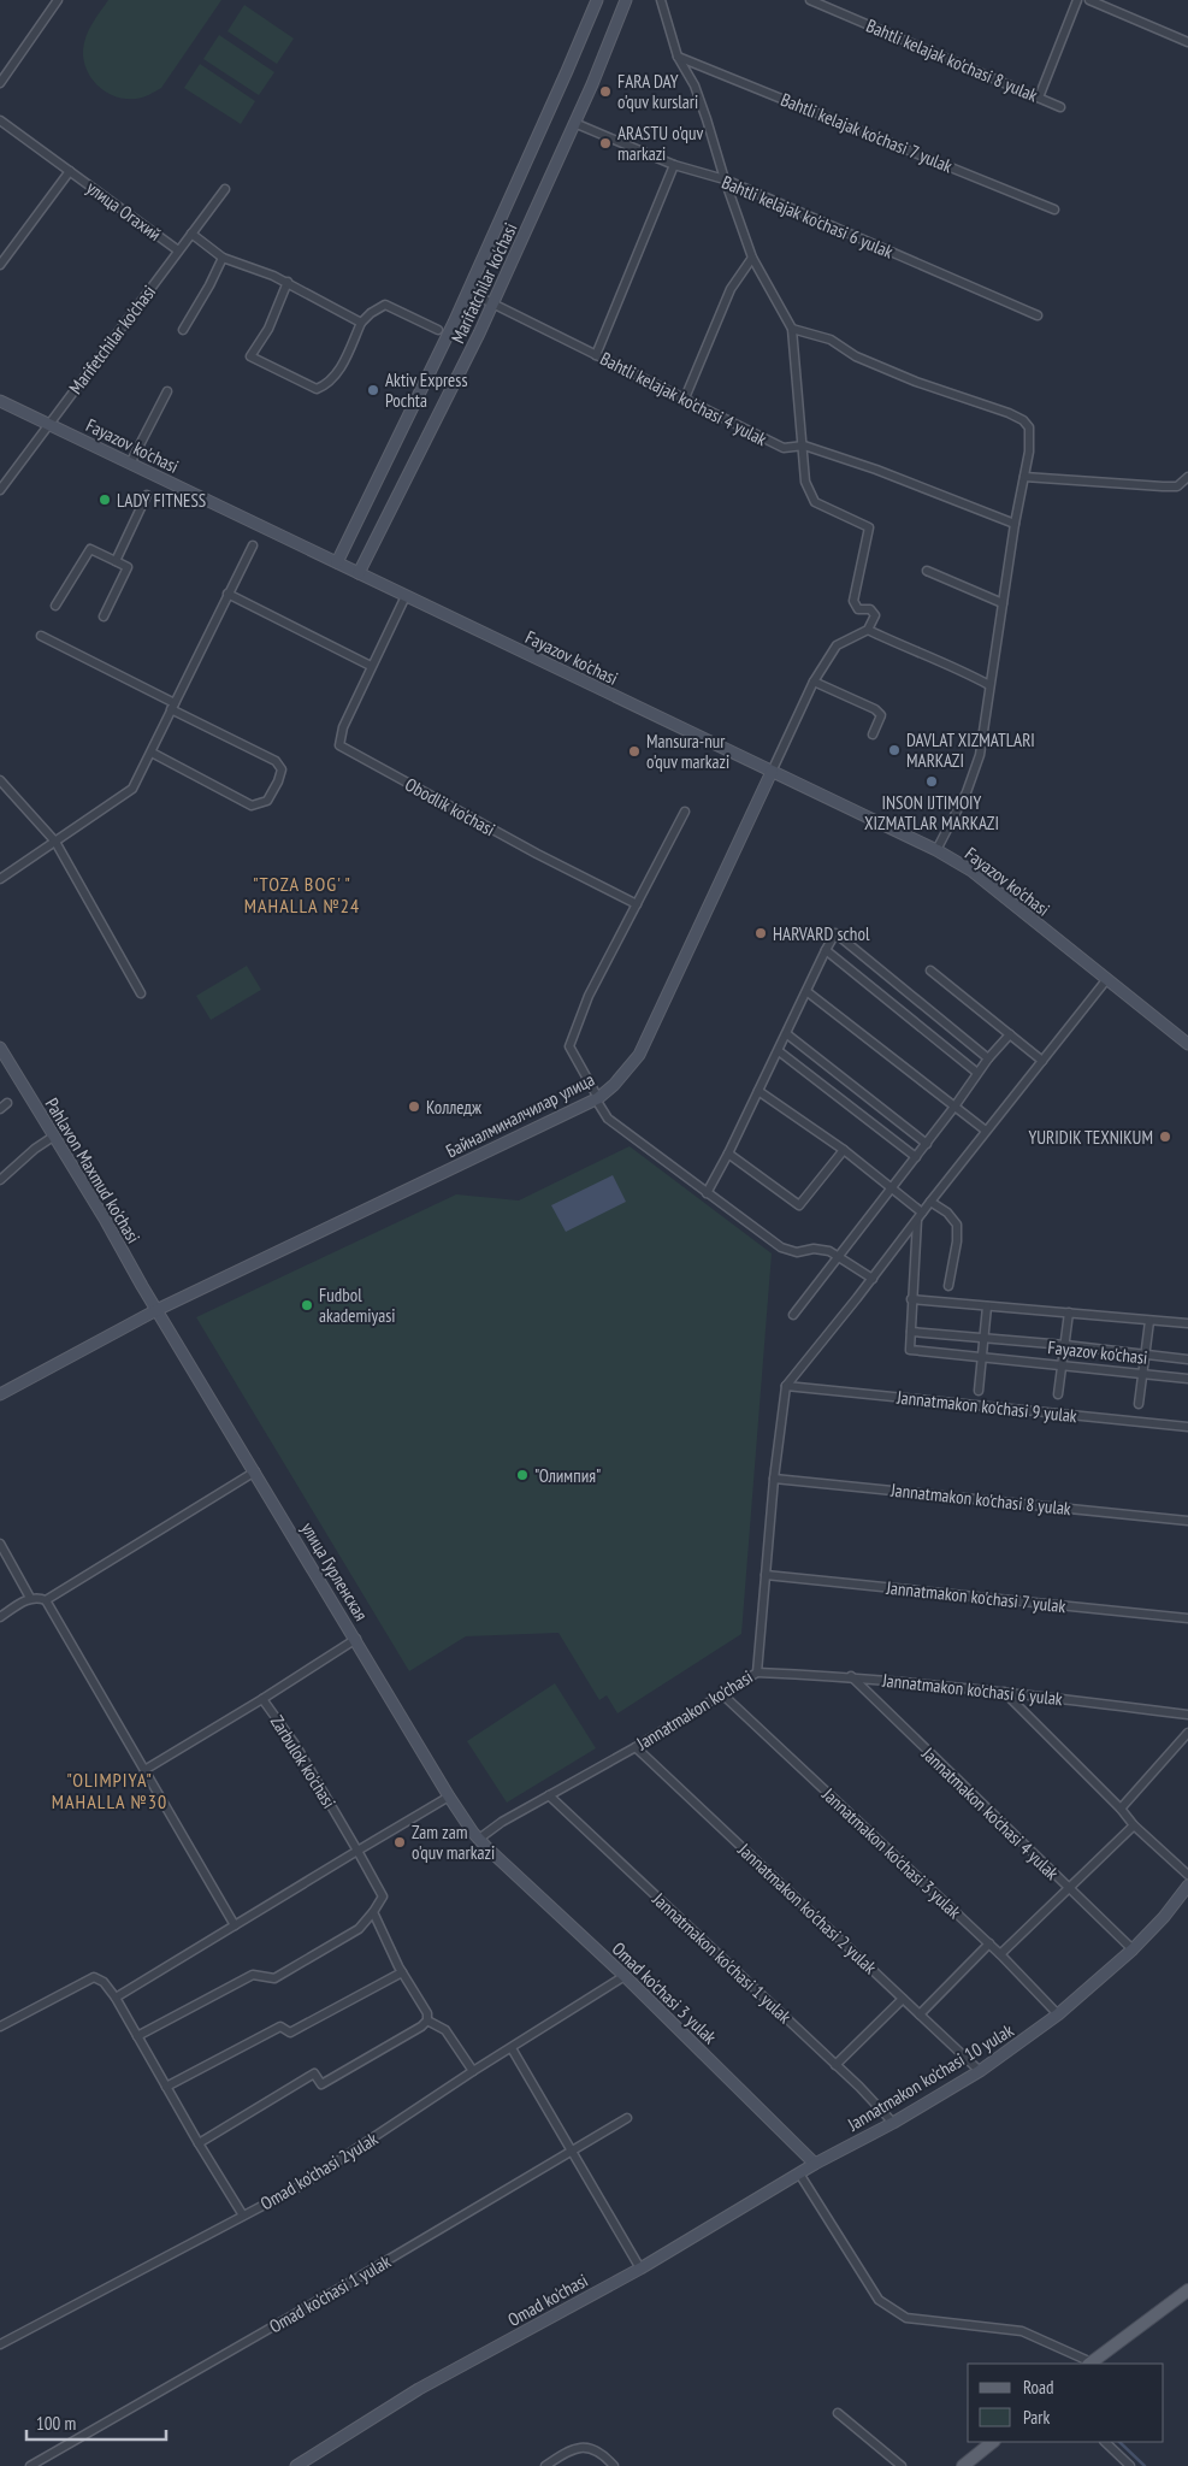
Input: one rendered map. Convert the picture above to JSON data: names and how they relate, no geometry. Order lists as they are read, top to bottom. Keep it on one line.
{"streets":{"street":["Bahtli kelajak ko'chasi 8 yulak","Bahtli kelajak ko'chasi 7 yulak","улица Огахий","Bahtli kelajak ko'chasi 6 yulak","Marifatchilar ko'chasi","Marifetchilar ko'chasi","Bahtli kelajak ko'chasi 4 yulak","Fayazov ko'chasi","Obodlik ko'chasi","Байналминалчилар улица","Pahlavon Maxmud ko'chasi","Jannatmakon ko'chasi 9 yulak","Jannatmakon ko'chasi 8 yulak","улица Гурленская","Jannatmakon ko'chasi 7 yulak","Jannatmakon ko'chasi 6 yulak","Jannatmakon ko'chasi","Zarbulok ko'chasi","Jannatmakon ko'chasi 4 yulak","Jannatmakon ko'chasi 3 yulak","Jannatmakon ko'chasi 2 yulak","Jannatmakon ko'chasi 1 yulak","Omad ko'chasi 3 yulak","Jannatmakon ko'chasi 10 yulak","Omad ko'chasi 2yulak","Omad ko'chasi 1 yulak","Omad ko'chasi"]},"crossings":[["улица Огахий","Marifetchilar ko'chasi"],["Bahtli kelajak ko'chasi 6 yulak","Marifatchilar ko'chasi"],["Marifatchilar ko'chasi","Bahtli kelajak ko'chasi 4 yulak"],["Marifatchilar ko'chasi","Fayazov ko'chasi"],["Marifetchilar ko'chasi","Fayazov ko'chasi"],["Fayazov ko'chasi","Obodlik ko'chasi"],["Fayazov ko'chasi","Байналминалчилар улица"],["Байналминалчилар улица","Pahlavon Maxmud ko'chasi"],["Байналминалчилар улица","улица Гурленская"],["Pahlavon Maxmud ko'chasi","улица Гурленская"],["Jannatmakon ko'chasi 9 yulak","Jannatmakon ko'chasi"],["Jannatmakon ko'chasi 8 yulak","Jannatmakon ko'chasi"],["улица Гурленская","Jannatmakon ko'chasi"],["улица Гурленская","Omad ko'chasi 3 yulak"],["Jannatmakon ko'chasi 7 yulak","Jannatmakon ko'chasi"],["Jannatmakon ko'chasi 6 yulak","Jannatmakon ko'chasi"],["Jannatmakon ko'chasi 6 yulak","Jannatmakon ko'chasi 4 yulak"],["Jannatmakon ko'chasi","Jannatmakon ko'chasi 3 yulak"],["Jannatmakon ko'chasi","Jannatmakon ko'chasi 2 yulak"],["Jannatmakon ko'chasi","Jannatmakon ko'chasi 1 yulak"],["Jannatmakon ko'chasi 4 yulak","Jannatmakon ko'chasi 10 yulak"],["Jannatmakon ko'chasi 3 yulak","Jannatmakon ko'chasi 10 yulak"],["Jannatmakon ko'chasi 2 yulak","Jannatmakon ko'chasi 10 yulak"],["Jannatmakon ko'chasi 1 yulak","Jannatmakon ko'chasi 10 yulak"],["Omad ko'chasi 3 yulak","Jannatmakon ko'chasi 10 yulak"],["Omad ko'chasi 3 yulak","Omad ko'chasi 2yulak"],["Omad ko'chasi 3 yulak","Omad ko'chasi"],["Jannatmakon ko'chasi 10 yulak","Omad ko'chasi"]],"districts":["\"TOZA BOG' \" MAHALLA №24","\"OLIMPIYA\" MAHALLA №30"],"places":["FARA DAY o'quv kurslari","ARASTU o'quv markazi","Aktiv Express Pochta","LADY FITNESS","DAVLAT XIZMATLARI MARKAZI","Mansura-nur o'quv markazi","INSON IJTIMOIY XIZMATLAR MARKAZI","HARVARD schol","Колледж","YURIDIK TEXNIKUM","Fudbol akademiyasi","\"Олимпия\"","Zam zam o'quv markazi"],"legend":["Road","Park"],"scale_bar":"100 m"}
